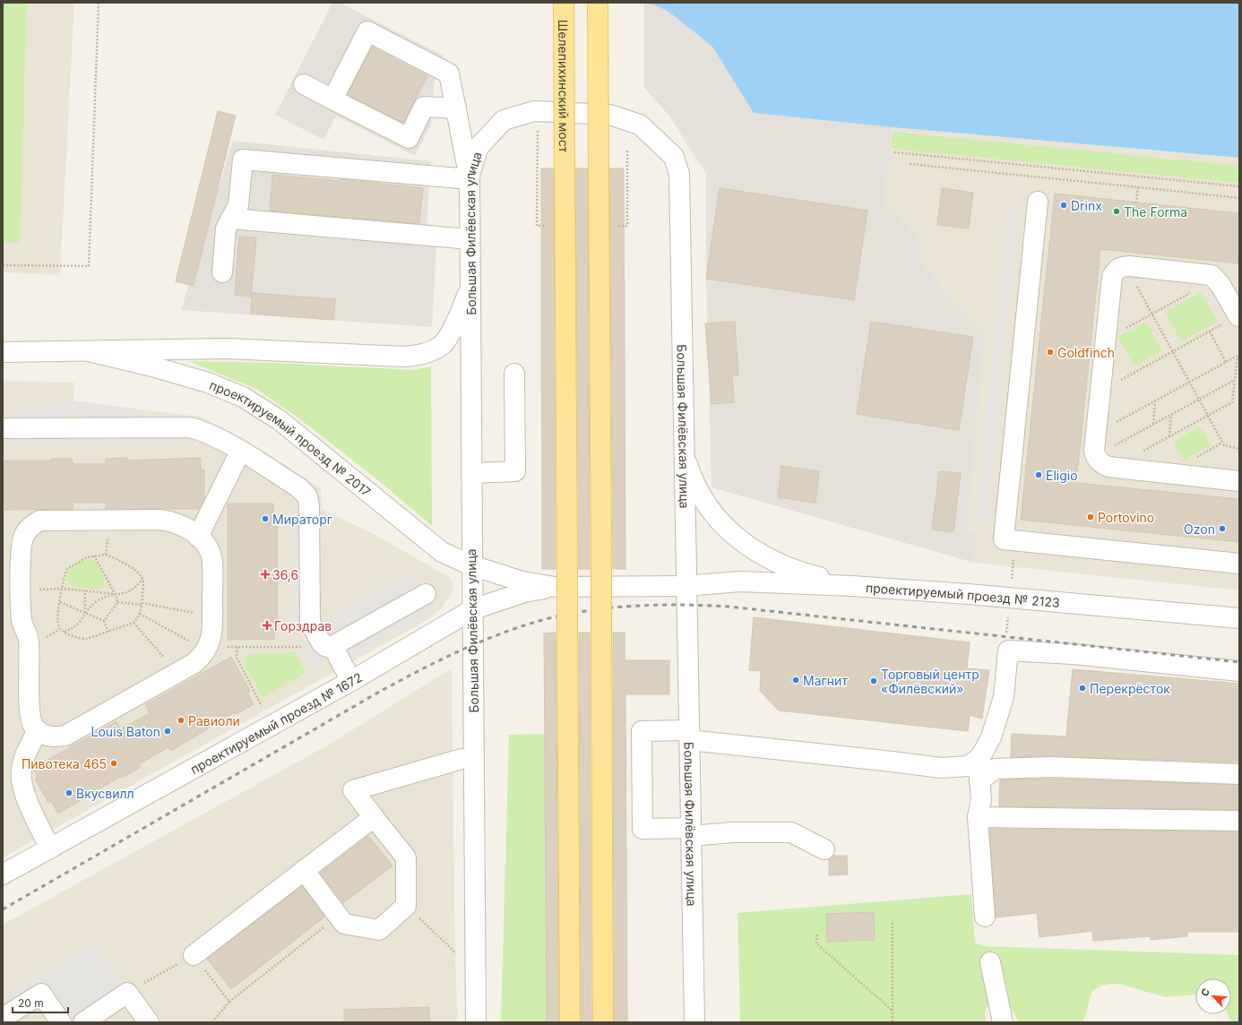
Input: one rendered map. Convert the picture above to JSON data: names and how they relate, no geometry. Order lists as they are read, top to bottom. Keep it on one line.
{"streets":{"main road":["Шелепихинский мост"],"street":["Большая Филёвская улица","проектируемый проезд № 2017","проектируемый проезд № 2123","проектируемый проезд № 1672"]},"crossings":[["Большая Филёвская улица","проектируемый проезд № 2017"],["Большая Филёвская улица","проектируемый проезд № 2123"],["Большая Филёвская улица","проектируемый проезд № 1672"],["проектируемый проезд № 2017","проектируемый проезд № 2123"],["проектируемый проезд № 2017","проектируемый проезд № 1672"],["проектируемый проезд № 2123","проектируемый проезд № 1672"]],"places":{"other":["Drinx","The Forma","Goldfinch","Eligio","Portovino","Мираторг","Ozon","Магнит","Торговый центр «Филёвский»","Перекрёсток","Равиоли","Louis Baton","Пивотека 465","Вкусвилл"],"health":["36,6","Горздрав"]},"scale_bar":"20 m","north":"top left"}
